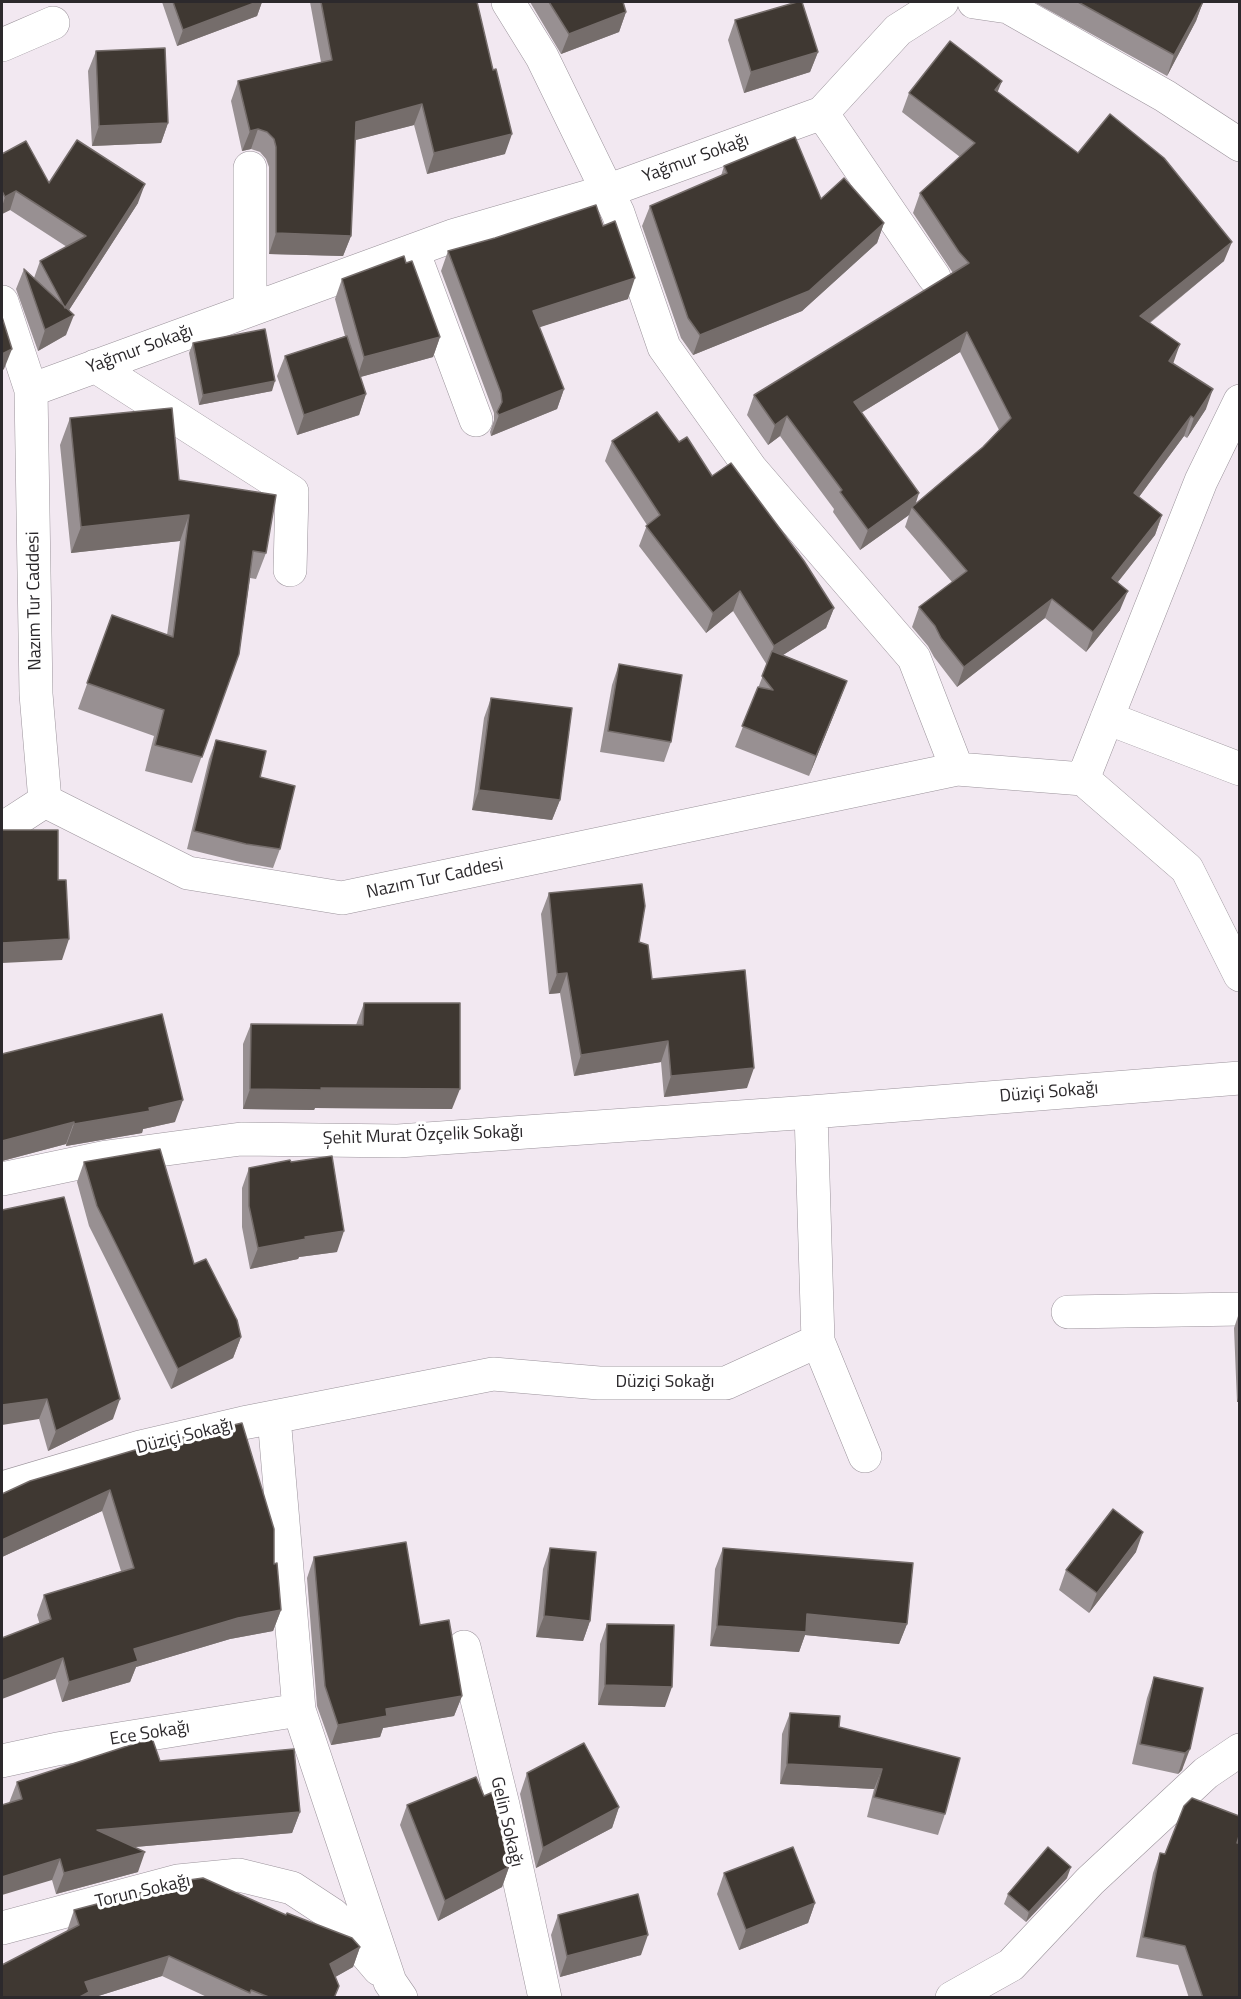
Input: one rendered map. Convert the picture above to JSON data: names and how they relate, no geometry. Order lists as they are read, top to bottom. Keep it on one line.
{"streets":{"street":["Yağmur Sokağı","Nazım Tur Caddesi","Düziçi Sokağı","Şehit Murat Özçelik Sokağı","Ece Sokağı","Gelin Sokağı","Torun Sokağı"]},"crossings":[["Yağmur Sokağı","Nazım Tur Caddesi"],["Düziçi Sokağı","Şehit Murat Özçelik Sokağı"]]}
